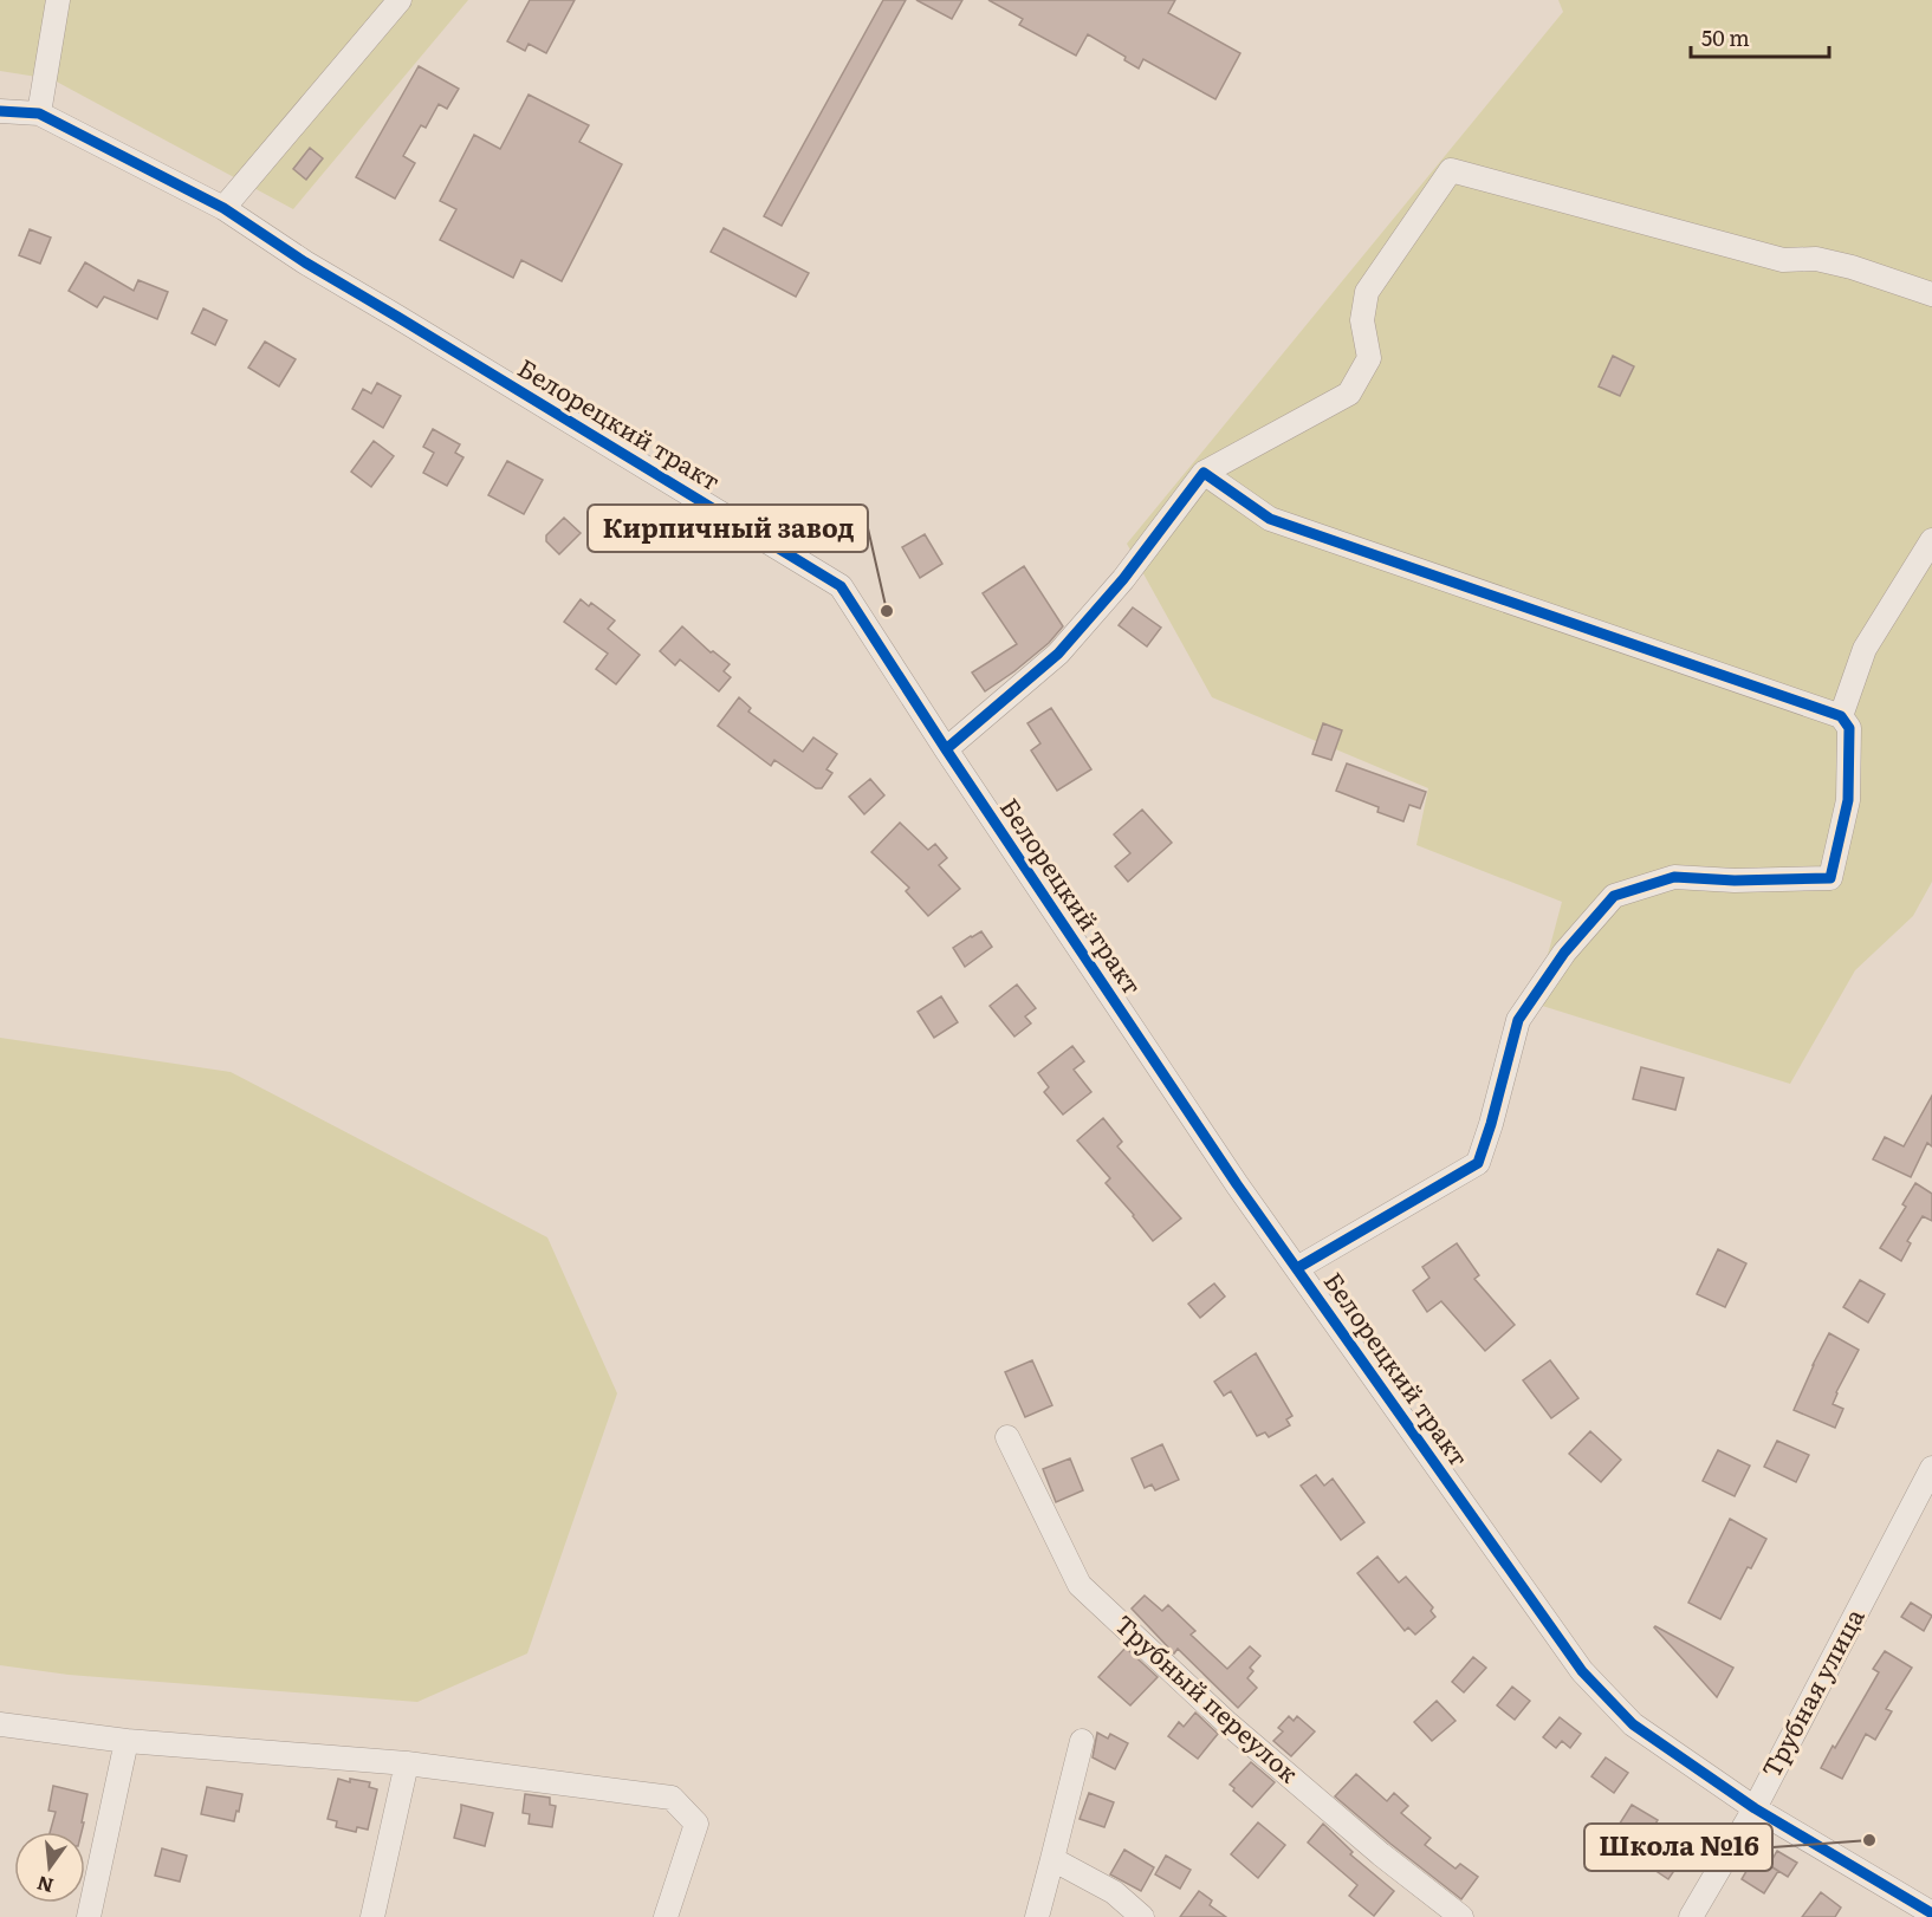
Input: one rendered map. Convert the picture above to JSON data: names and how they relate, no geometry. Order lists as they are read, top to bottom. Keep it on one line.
{"streets":{"street":["Белорецкий тракт","Трубная улица","Трубный переулок"]},"crossings":[["Белорецкий тракт","Трубная улица"]],"places":["Кирпичный завод","Школа №16"],"scale_bar":"50 m","north":"bottom"}
